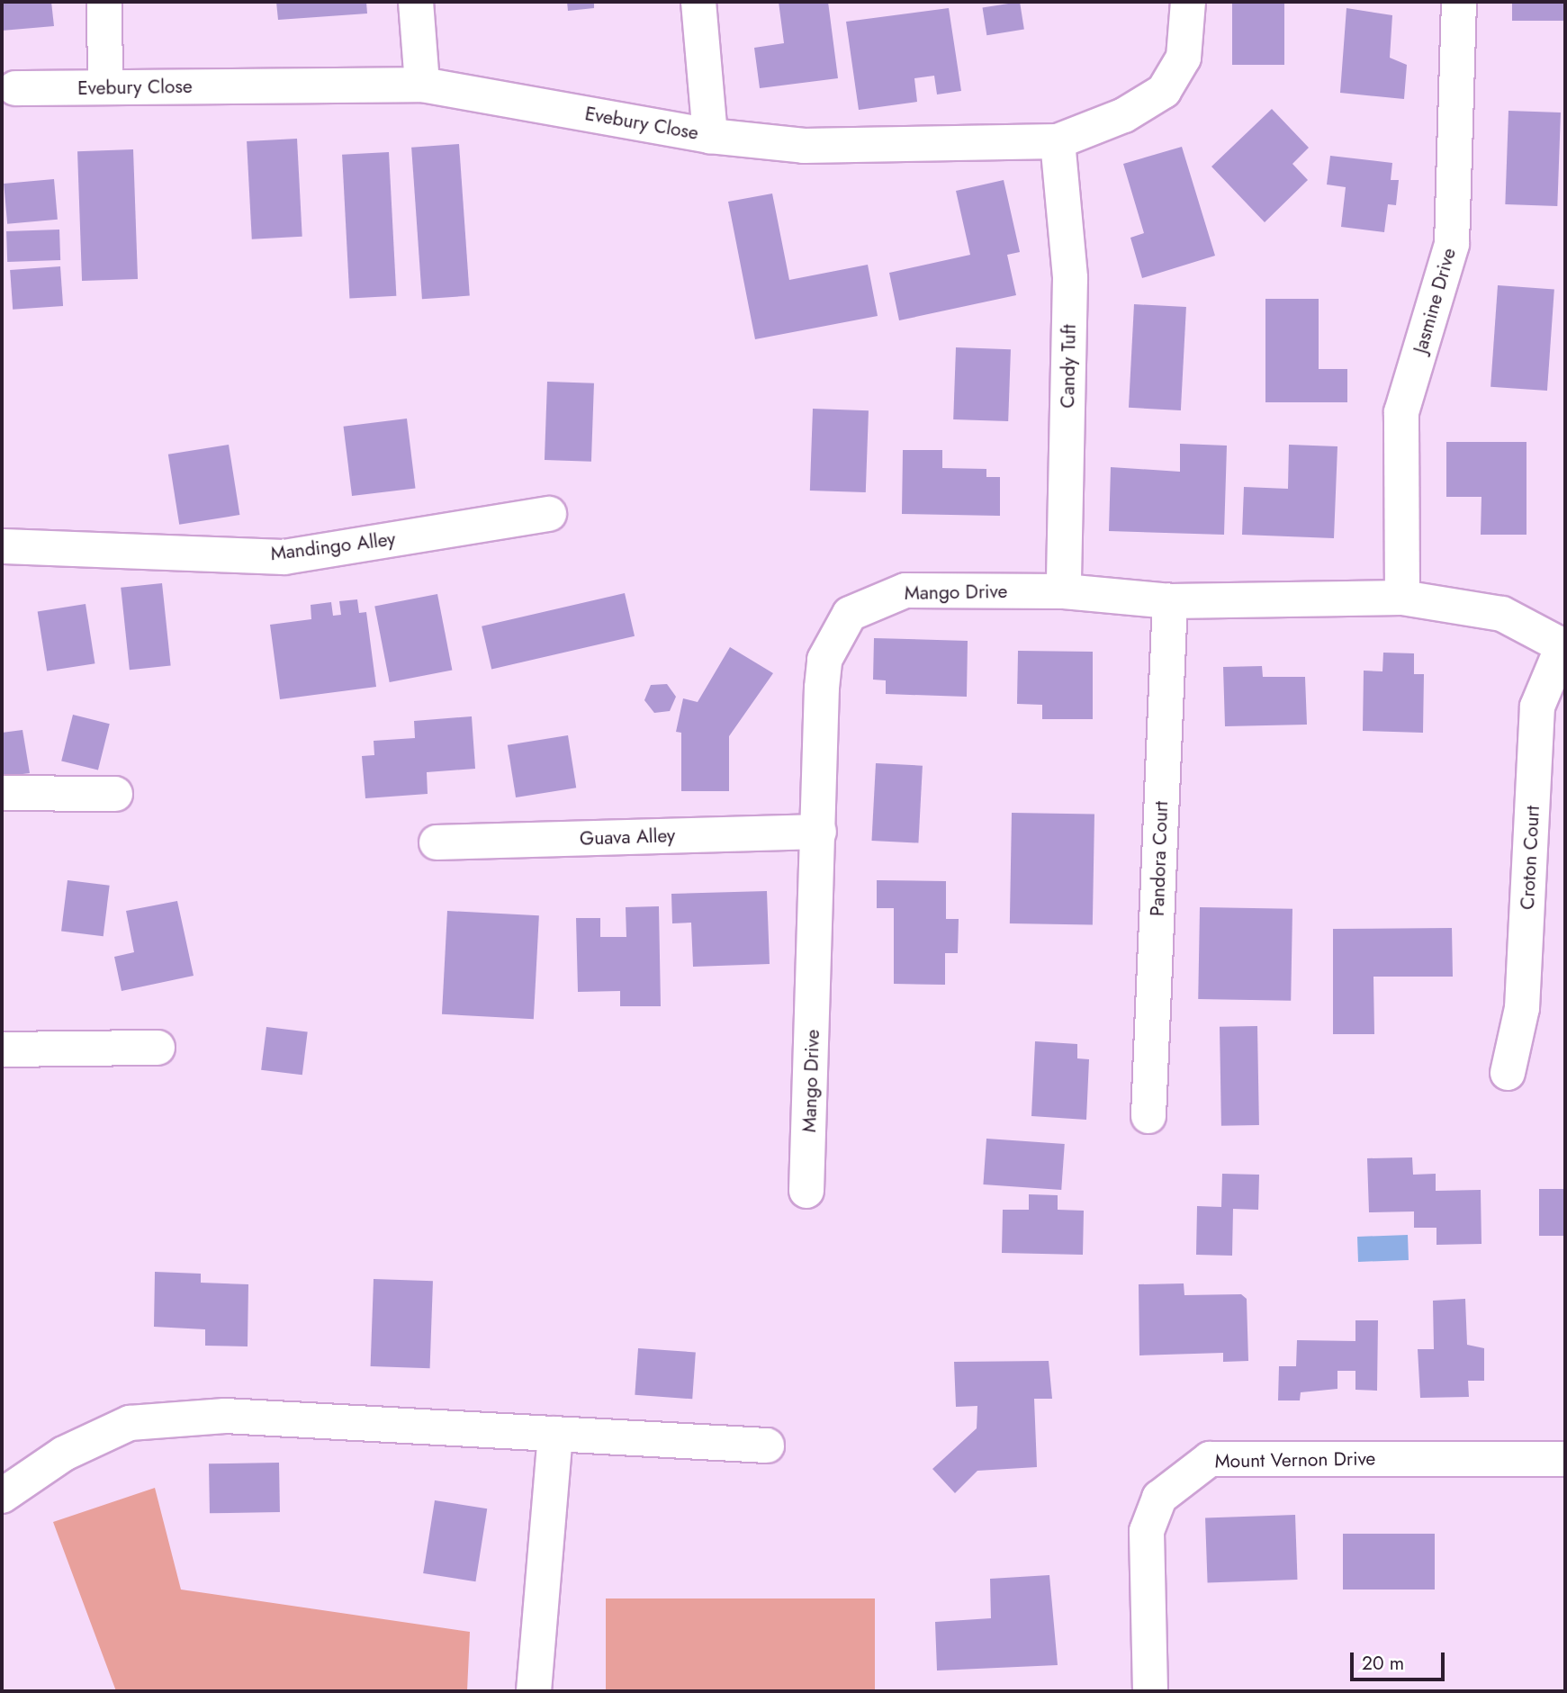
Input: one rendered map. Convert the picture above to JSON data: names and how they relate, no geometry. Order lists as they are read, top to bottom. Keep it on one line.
{"streets":{"street":["Evebury Close","Jasmine Drive","Candy Tuft","Mandingo Alley","Mango Drive","Guava Alley","Croton Court","Pandora Court","Mount Vernon Drive"]},"crossings":[["Evebury Close","Candy Tuft"],["Jasmine Drive","Mango Drive"],["Candy Tuft","Mango Drive"],["Mango Drive","Guava Alley"],["Mango Drive","Croton Court"],["Mango Drive","Pandora Court"]],"scale_bar":"20 m"}
